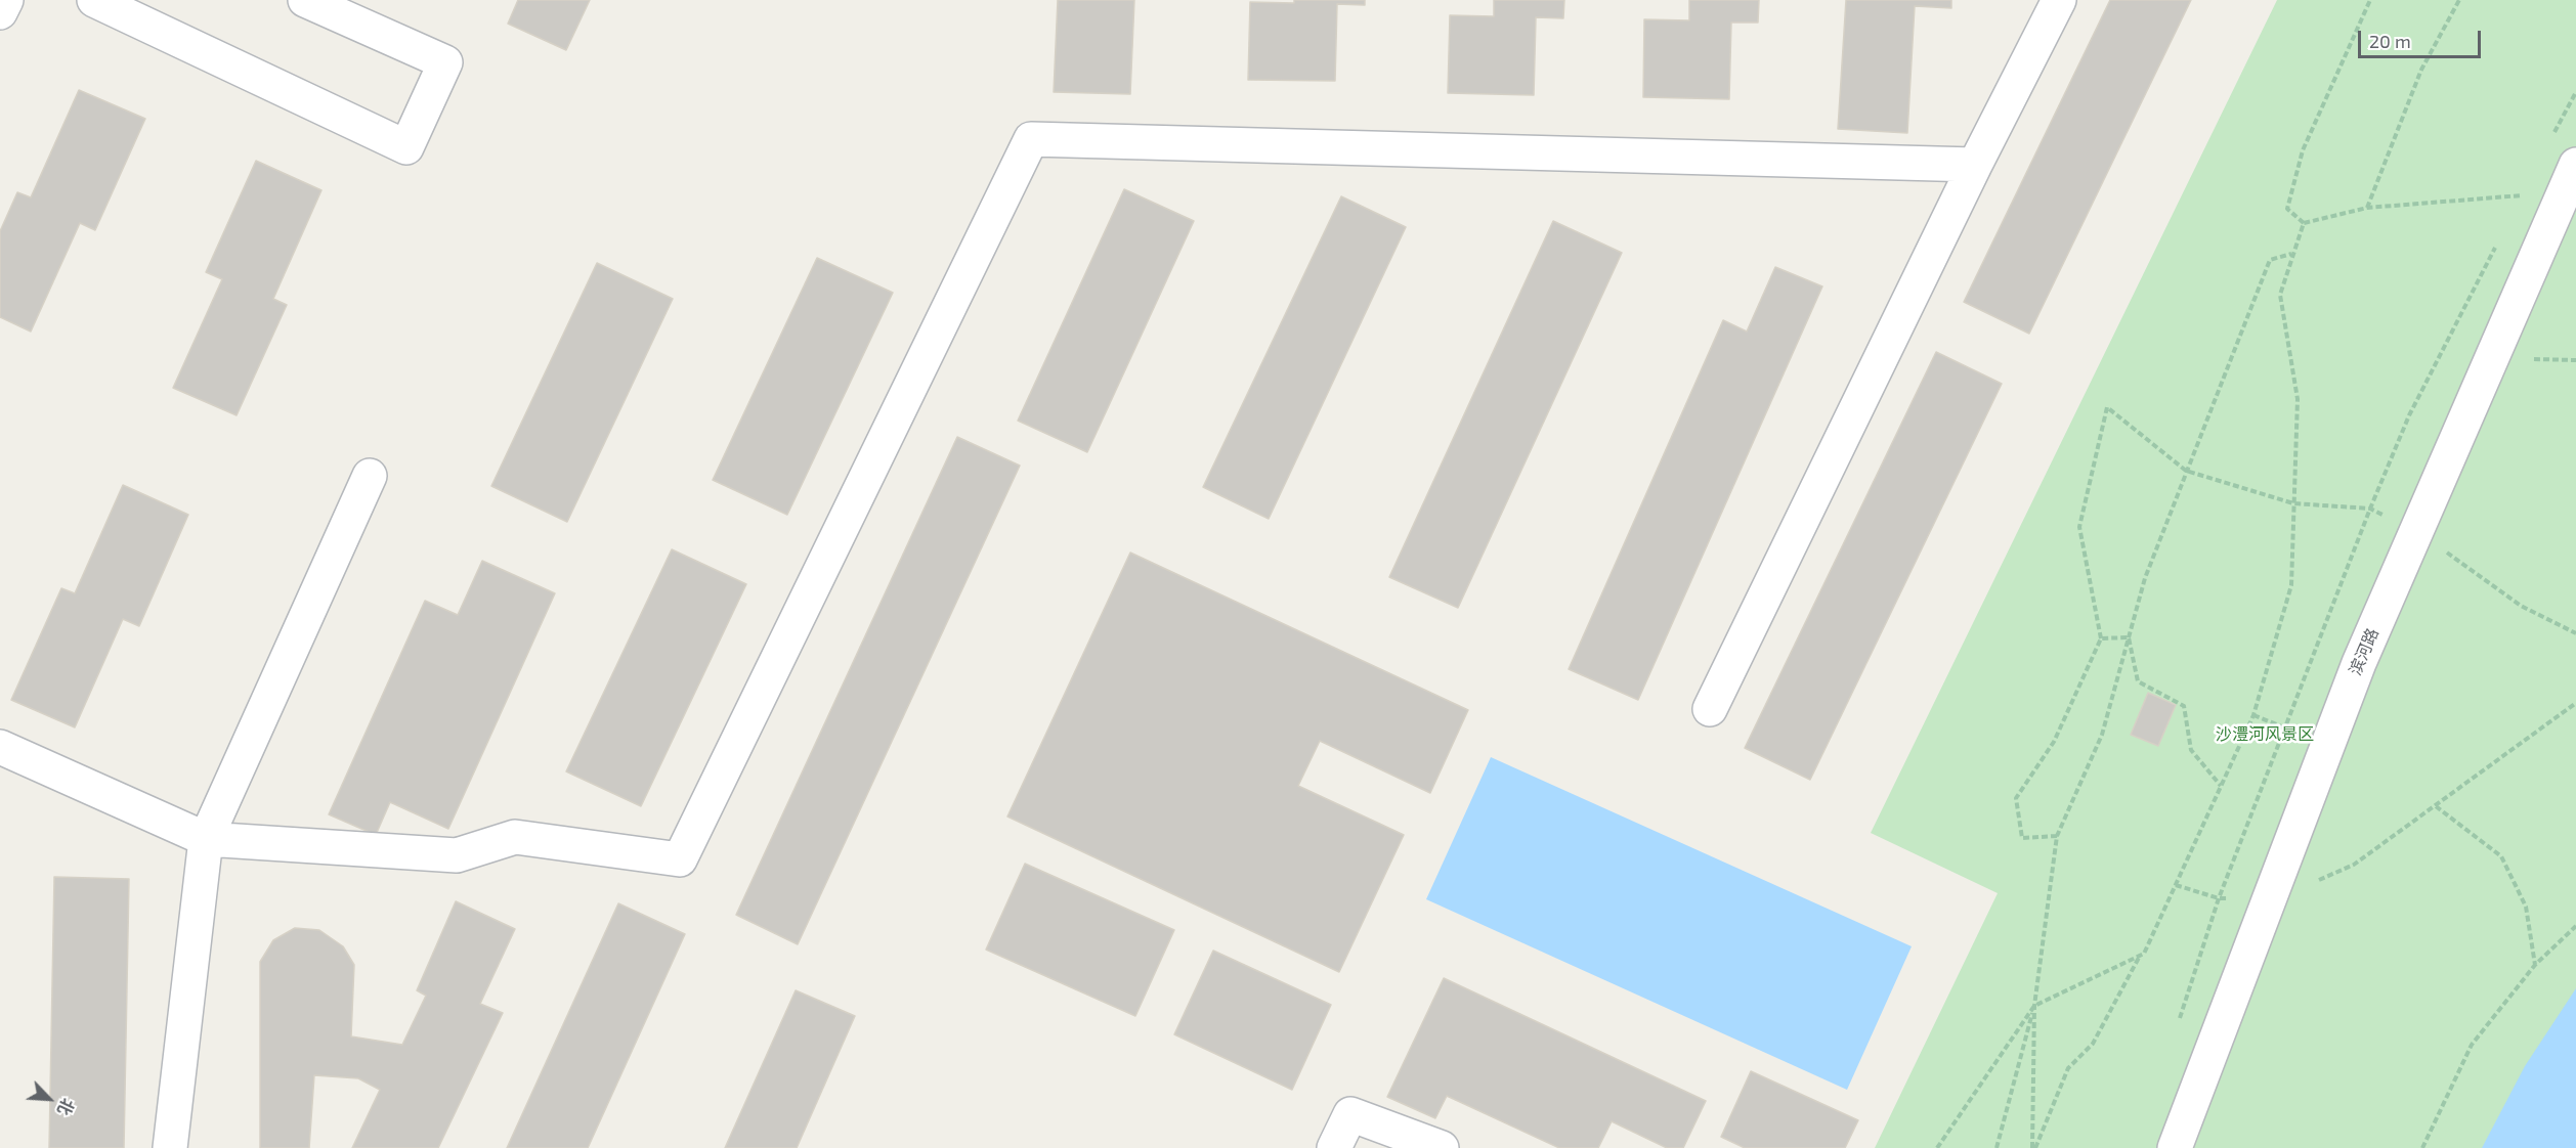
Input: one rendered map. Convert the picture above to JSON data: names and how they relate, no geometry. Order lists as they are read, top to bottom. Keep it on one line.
{"streets":{"street":["滨河路"]},"parks":["沙澧河风景区"],"scale_bar":"20 m","north":"bottom right"}
